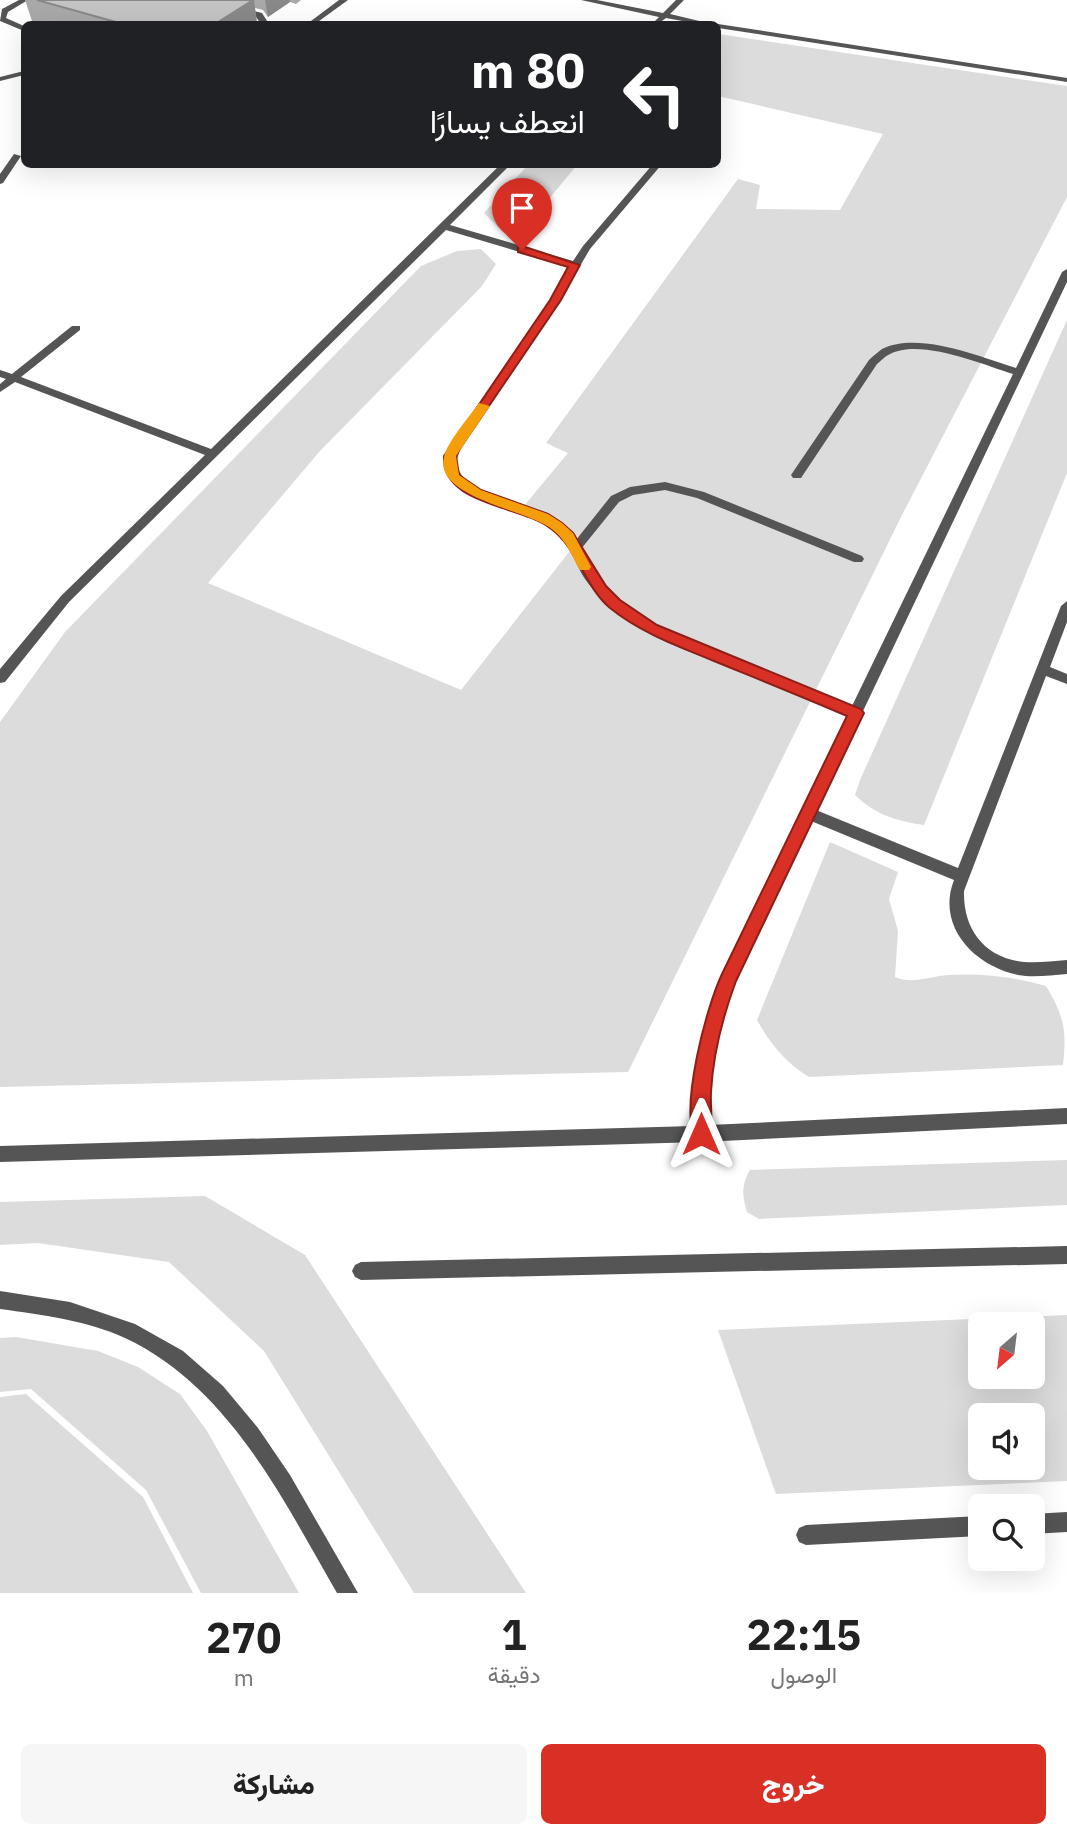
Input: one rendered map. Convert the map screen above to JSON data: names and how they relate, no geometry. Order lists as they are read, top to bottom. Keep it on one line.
{"north":"bottom left","page":{"turn":["80 m","انعطف يسارًا"],"eta":["22:15","الوصول","1","دقيقة","270","m"],"buttons":["خروج","مشاركة"]}}
